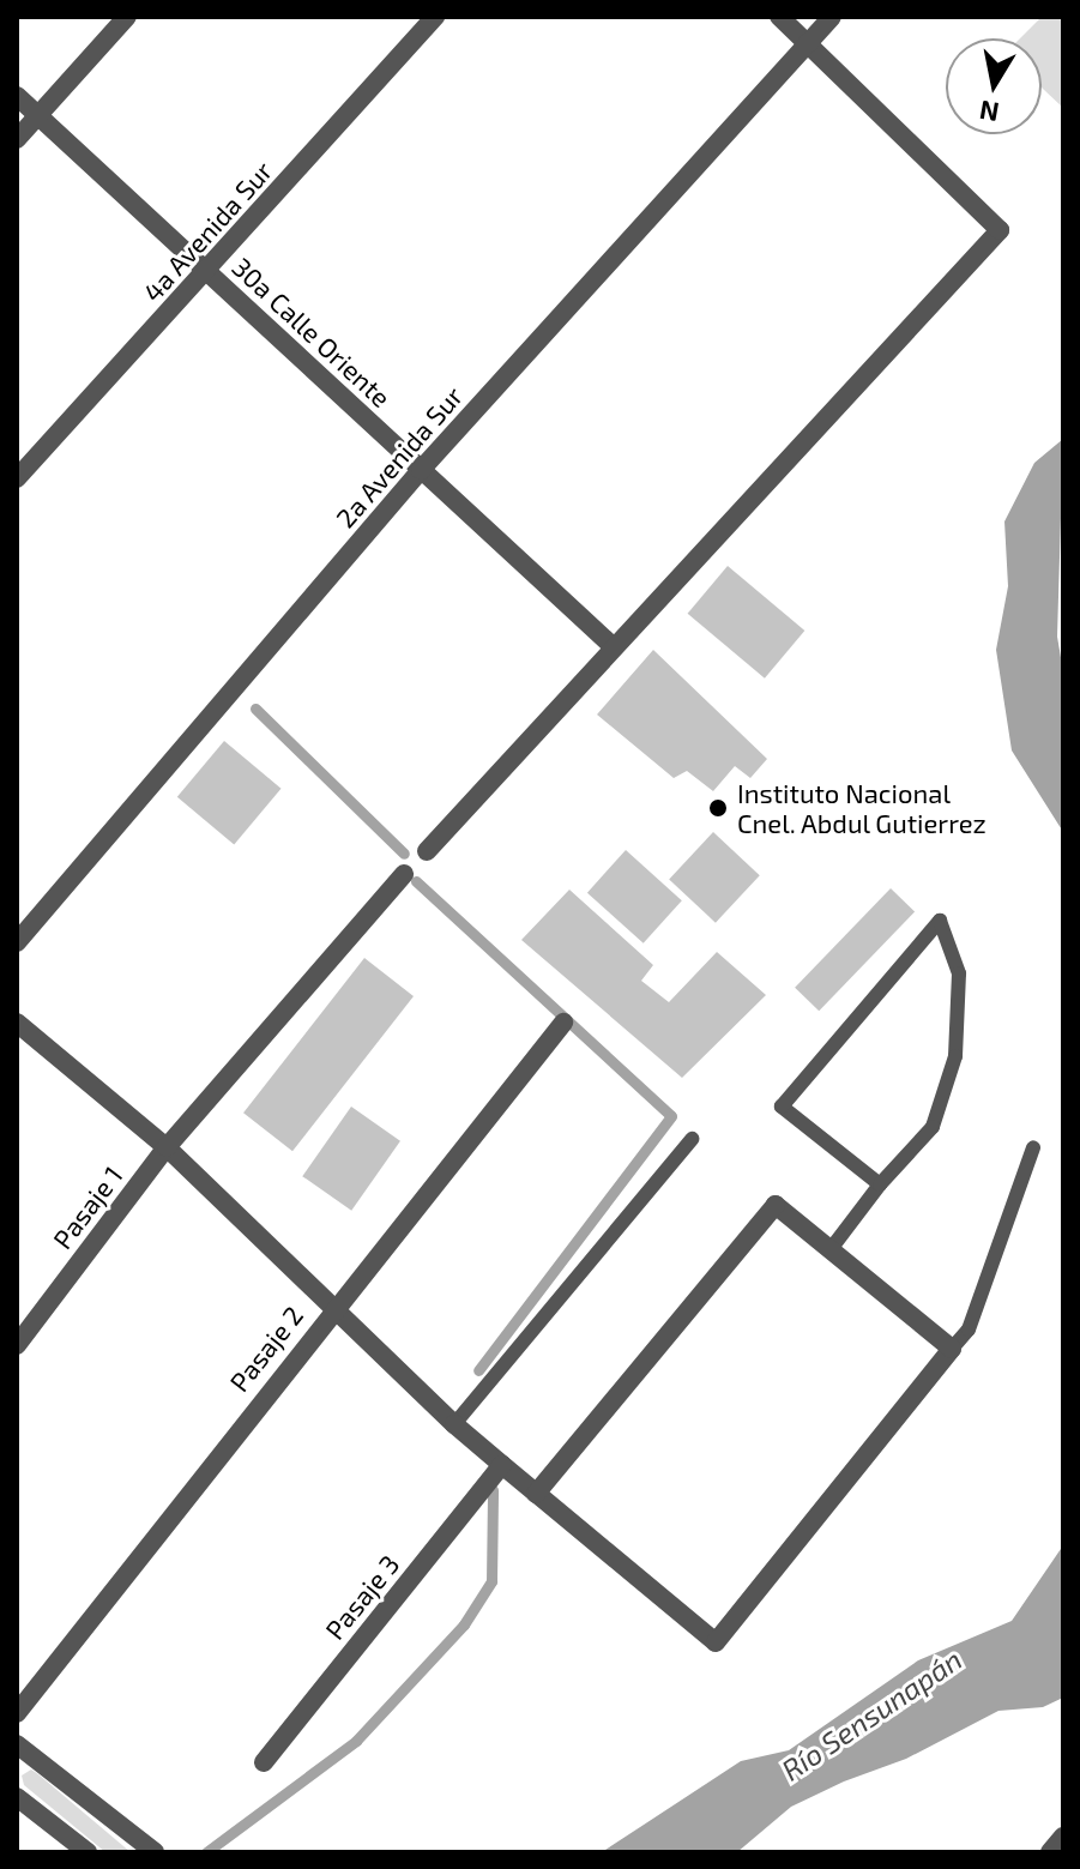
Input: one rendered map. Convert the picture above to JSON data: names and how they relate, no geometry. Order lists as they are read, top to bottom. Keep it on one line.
{"streets":{"street":["4a Avenida Sur","30a Calle Oriente","2a Avenida Sur","Pasaje 1","Pasaje 2","Pasaje 3"]},"crossings":[["4a Avenida Sur","30a Calle Oriente"],["30a Calle Oriente","2a Avenida Sur"]],"water":["Río Sensunapán"],"places":["Instituto Nacional Cnel. Abdul Gutierrez"],"north":"bottom"}
